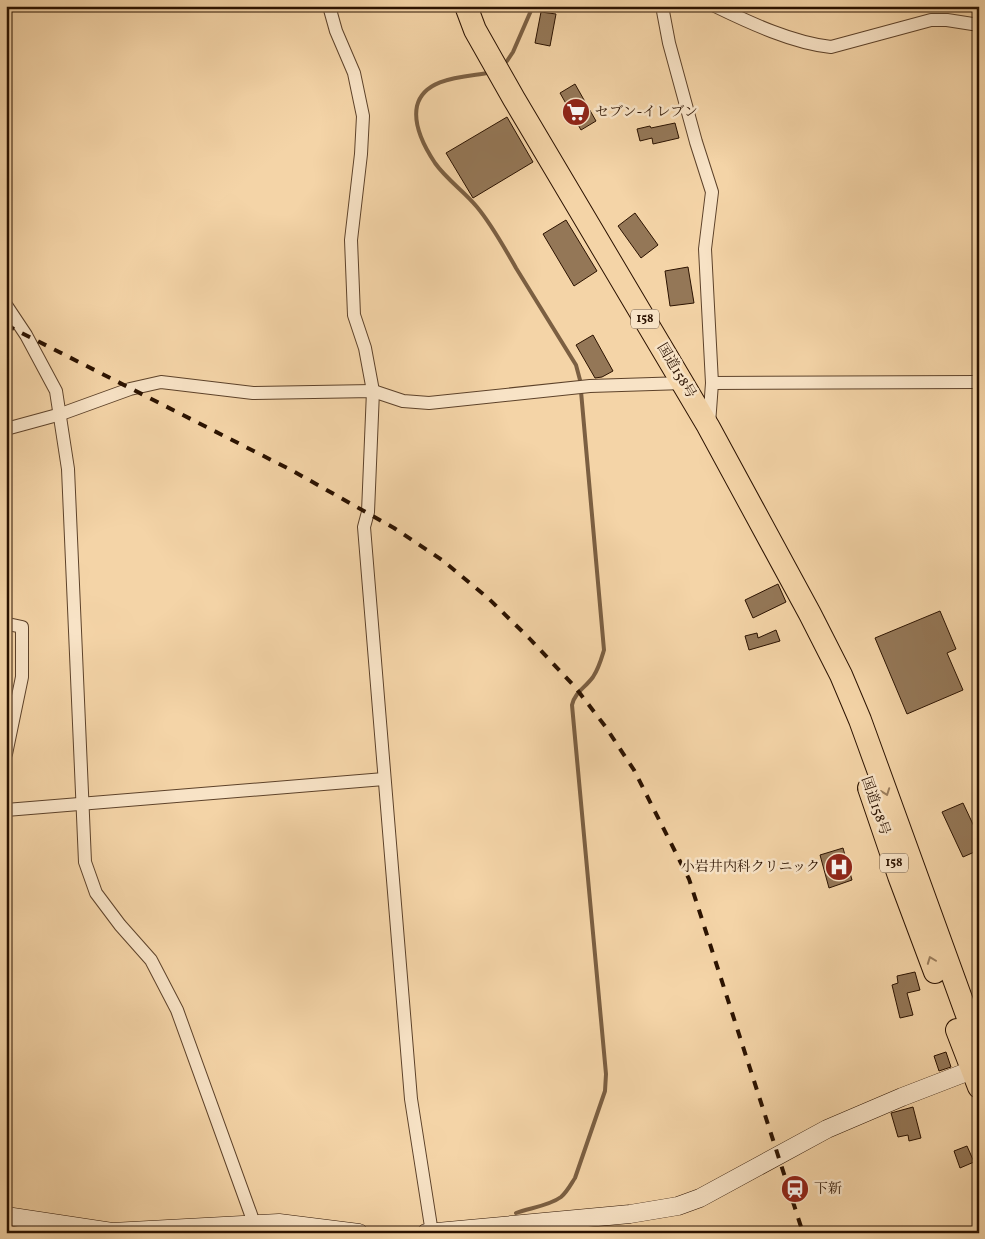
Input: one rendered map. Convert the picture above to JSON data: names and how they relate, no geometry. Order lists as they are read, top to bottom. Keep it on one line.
{"streets":{"highway":["158","国道158号"]},"places":{"supermarket":["セブン-イレブン"],"hospital":["小岩井内科クリニック"],"station":["下新"]}}
